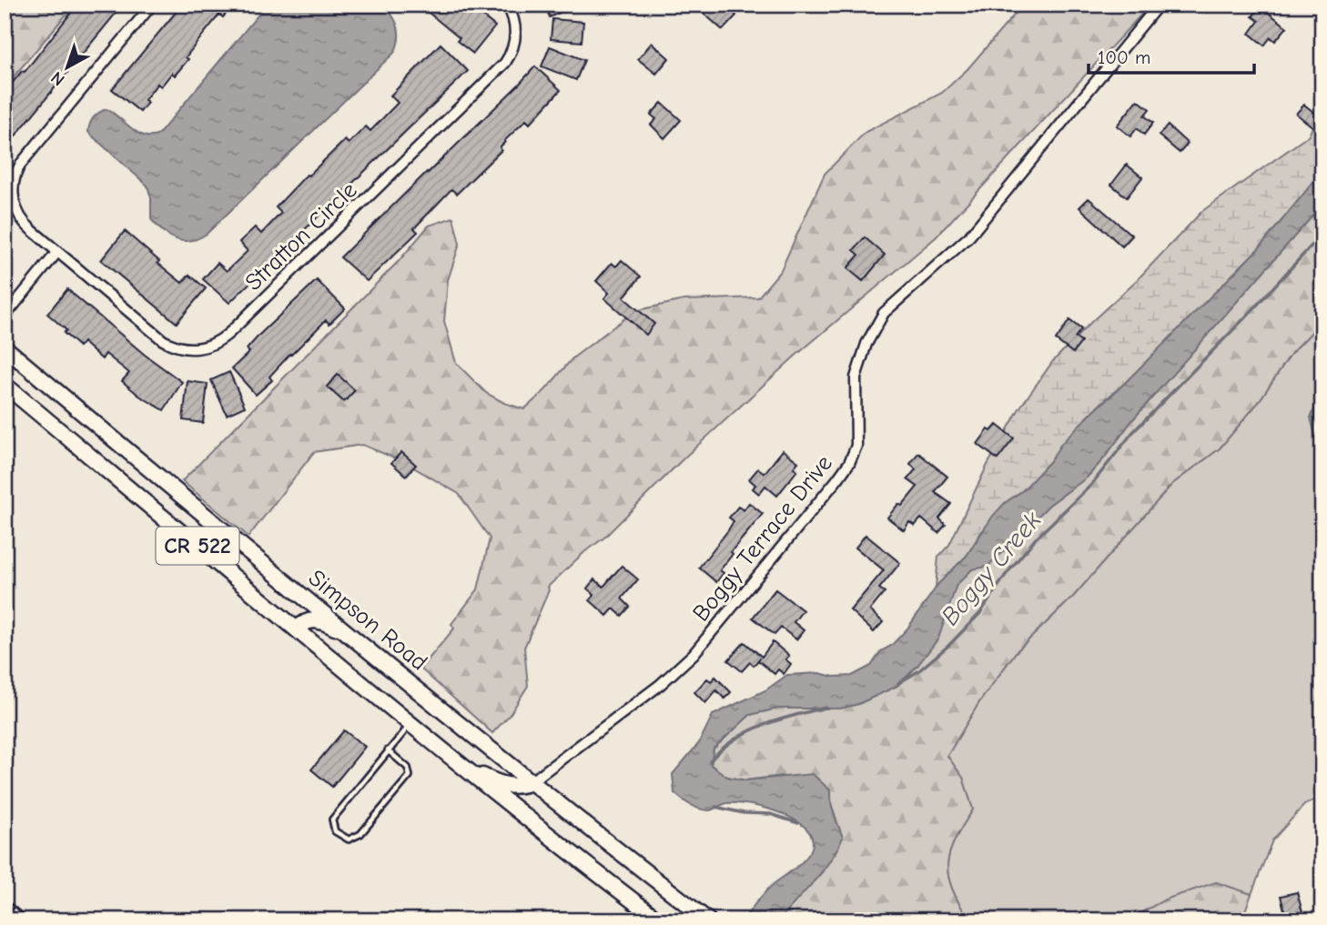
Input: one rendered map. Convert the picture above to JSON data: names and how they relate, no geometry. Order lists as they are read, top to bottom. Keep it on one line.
{"streets":{"main road":["CR 522","Simpson Road"],"street":["Stratton Circle","Boggy Terrace Drive"]},"crossings":[["Boggy Terrace Drive","Simpson Road"]],"water":["Boggy Creek"],"scale_bar":"100 m","north":"bottom left"}
